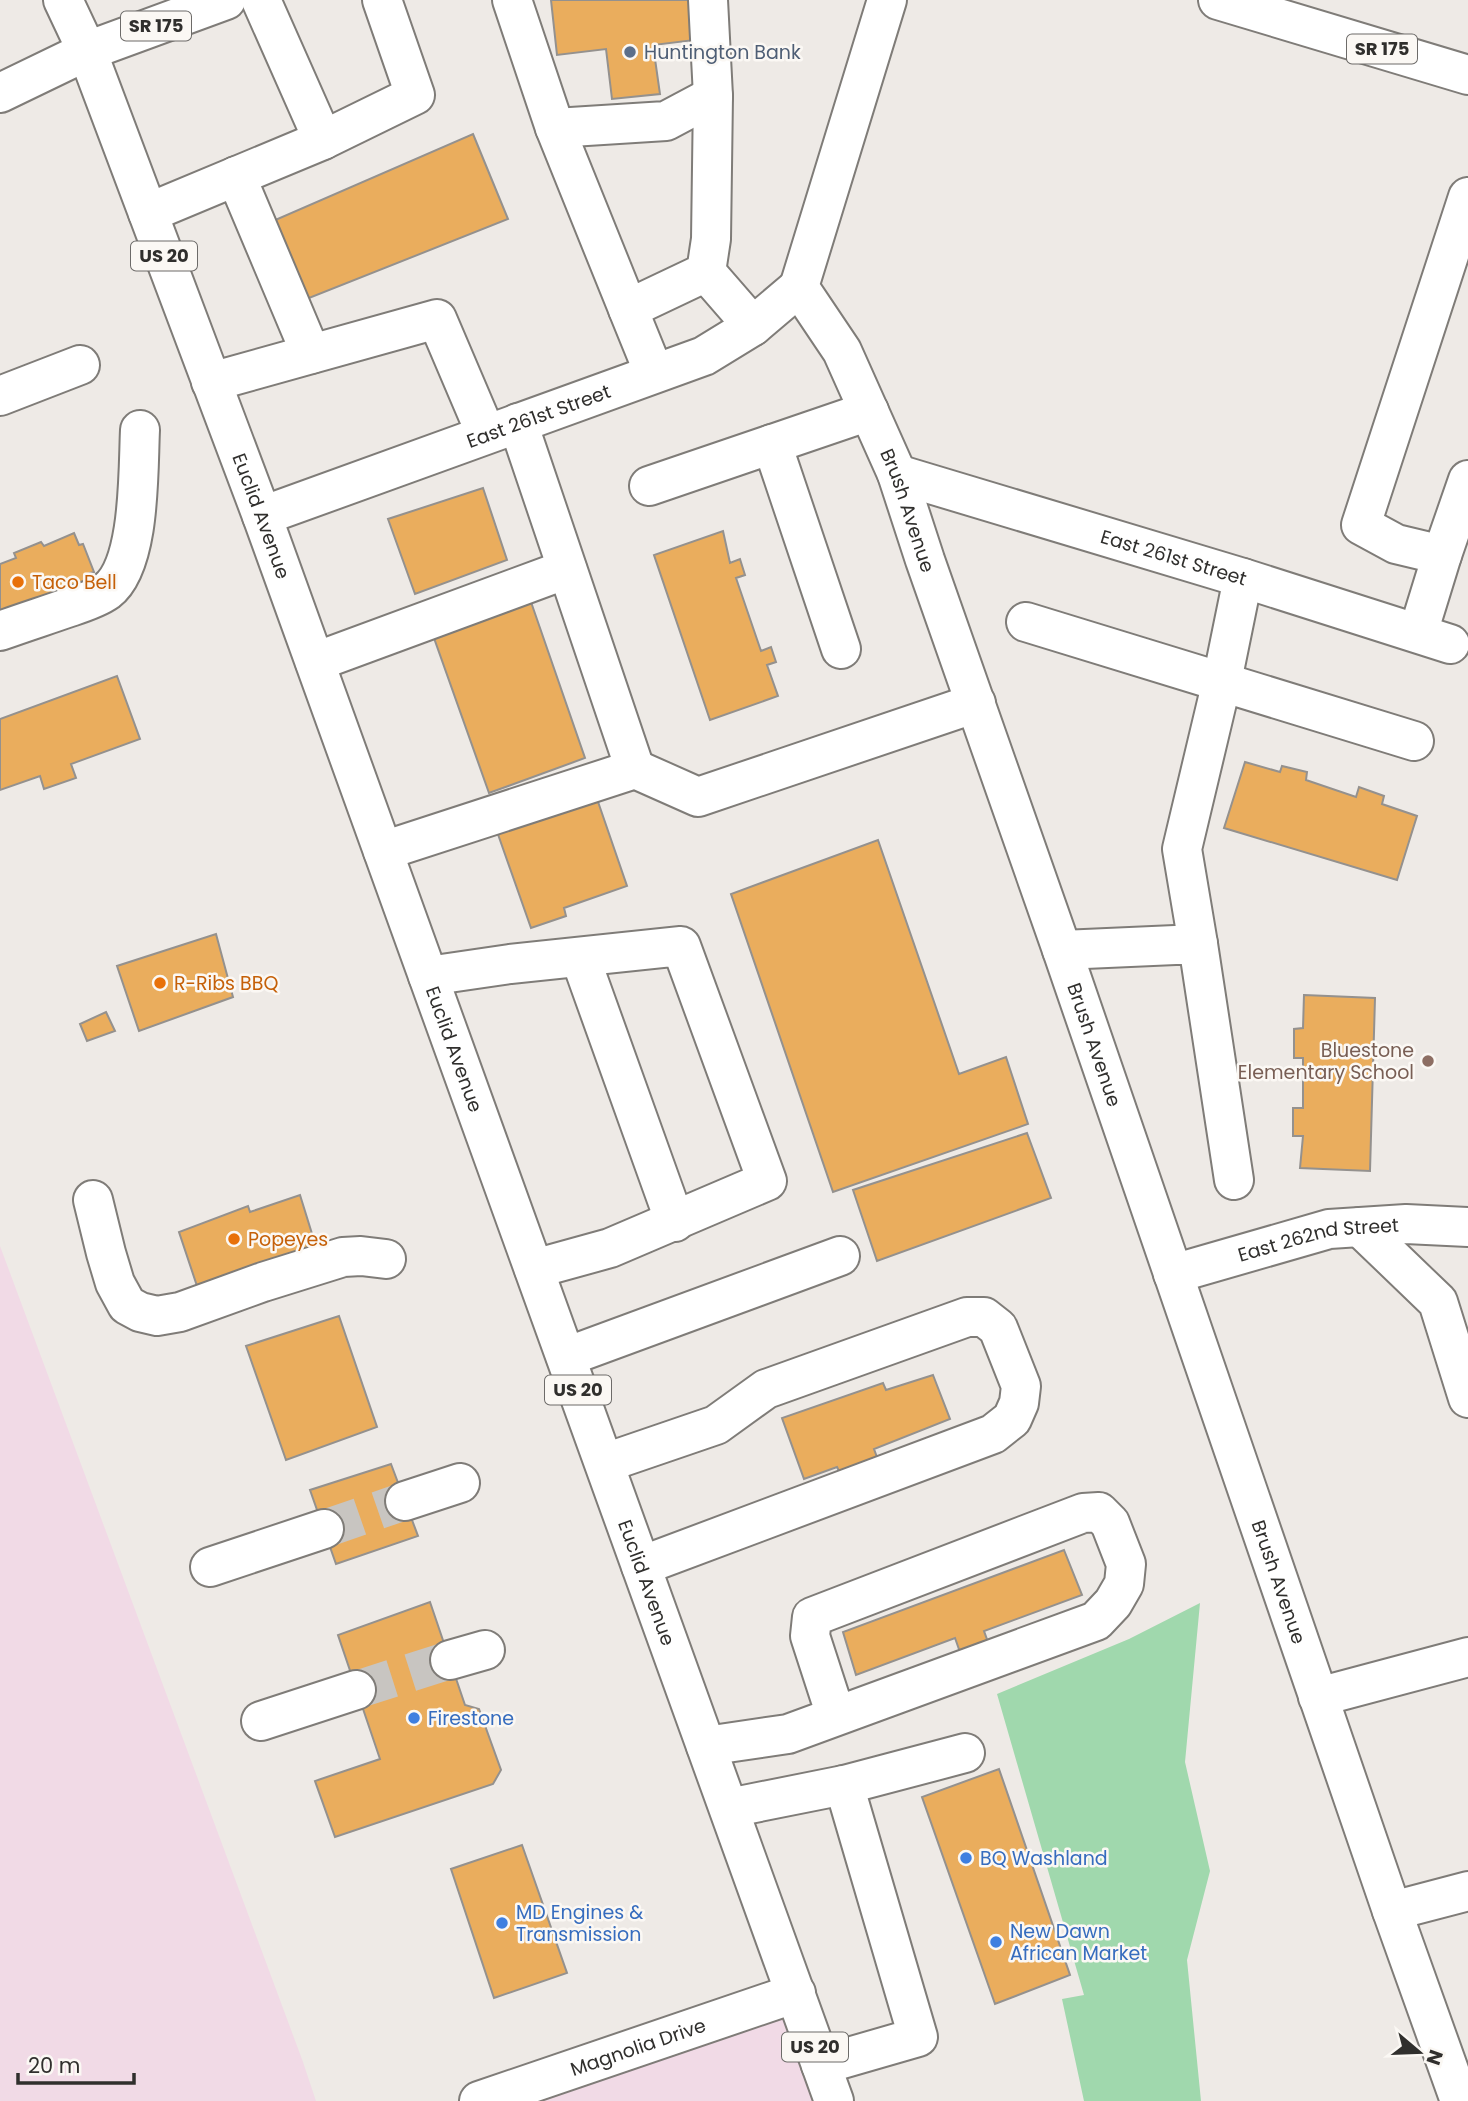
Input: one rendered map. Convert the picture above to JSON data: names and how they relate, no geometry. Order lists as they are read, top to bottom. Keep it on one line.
{"streets":{"street":["SR 175","US 20","East 261st Street","Brush Avenue","Euclid Avenue","East 262nd Street","Magnolia Drive"]},"crossings":[["SR 175","Euclid Avenue"],["East 261st Street","Brush Avenue"],["East 261st Street","Euclid Avenue"],["Brush Avenue","East 262nd Street"],["Euclid Avenue","Magnolia Drive"]],"places":["Huntington Bank","Taco Bell","R-Ribs BBQ","Bluestone Elementary School","Popeyes","Firestone","BQ Washland","MD Engines & Transmission","New Dawn African Market"],"scale_bar":"20 m","north":"right"}
